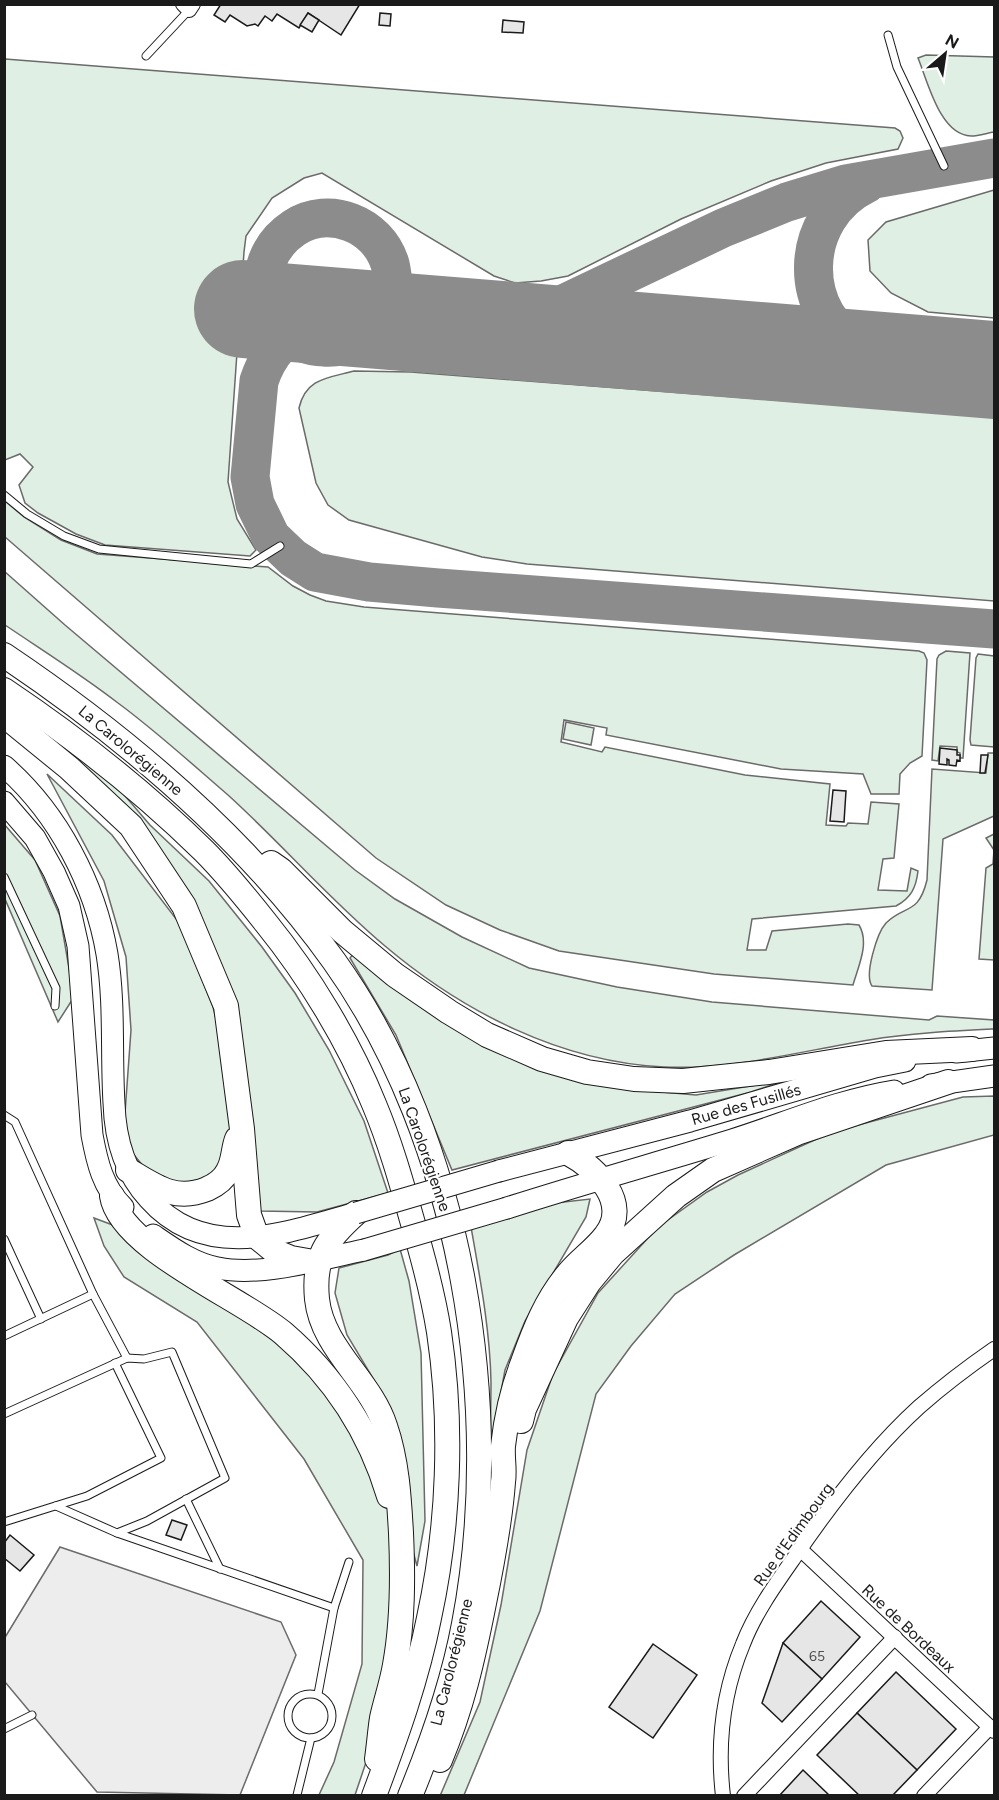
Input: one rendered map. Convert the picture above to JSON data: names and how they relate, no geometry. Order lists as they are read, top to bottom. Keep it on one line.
{"streets":{"highway":["La Carolorégienne","Rue des Fusillés"],"street":["Rue d'Edimbourg","Rue de Bordeaux"]},"crossings":[["Rue d'Edimbourg","Rue de Bordeaux"]],"house_numbers":["65"],"north":"top right"}
